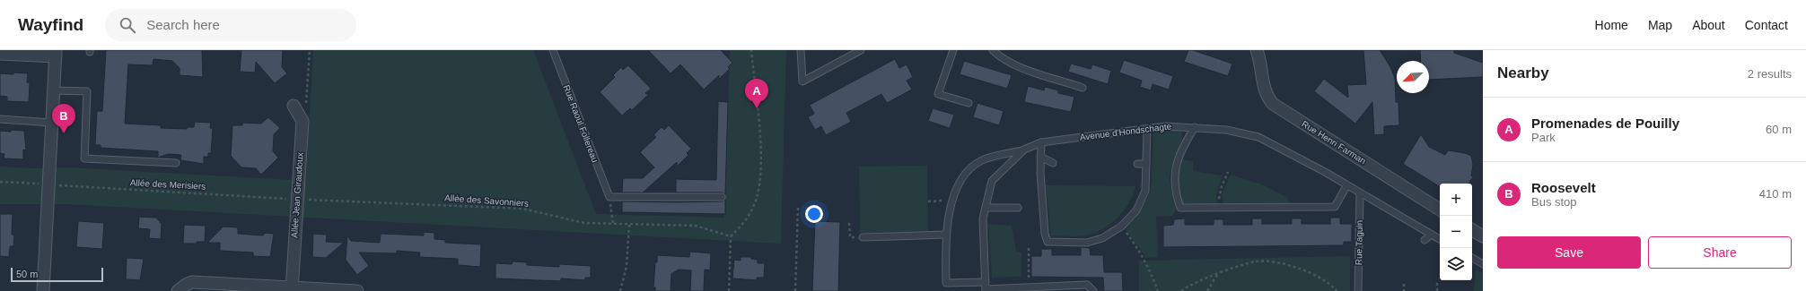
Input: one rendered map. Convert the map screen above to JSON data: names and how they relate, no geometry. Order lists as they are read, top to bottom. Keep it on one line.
{"streets":{"street":["Rue Henri Farman","Allée Jean Giraudoux"],"lane":["Rue Raoul Follereau","Avenue d'Hondschagte","Rue Taguin"],"path":["Allée des Merisiers","Allée des Savonniers"]},"crossings":[["Avenue d'Hondschagte","Rue Taguin"]],"scale_bar":"50 m","north":"bottom left","page":{"header":"Wayfind","search":"Search here","nav":["Home","Map","About","Contact"],"heading":["Nearby","2 results"],"pins":["A","B"],"list":[{"mark":"A","name":"Promenades de Pouilly","note":"Park","value":"60 m"},{"mark":"B","name":"Roosevelt","note":"Bus stop","value":"410 m"}],"map_buttons":["+","−"],"buttons":["Save","Share"],"scale":"50 m"}}
